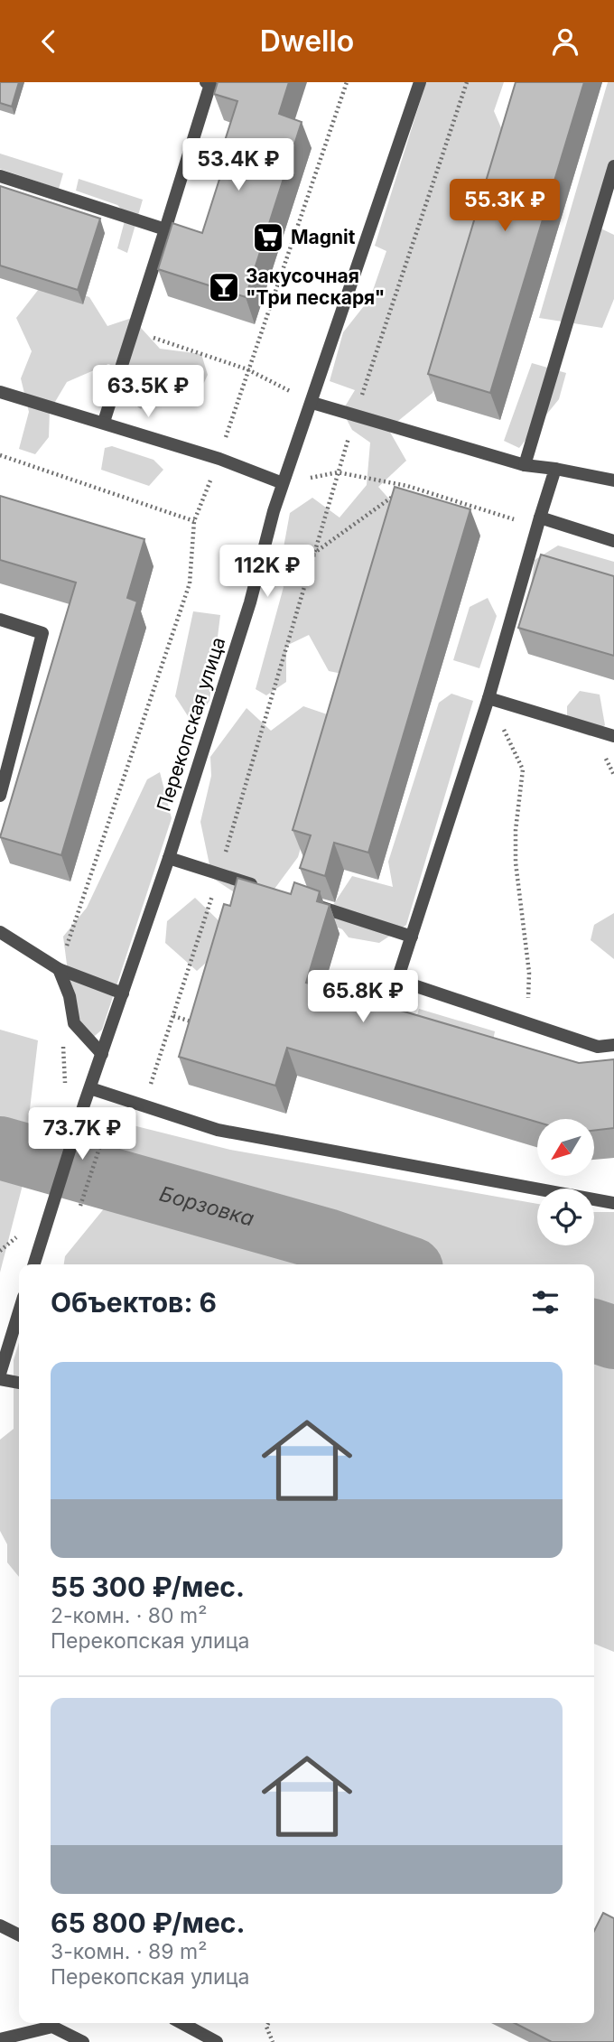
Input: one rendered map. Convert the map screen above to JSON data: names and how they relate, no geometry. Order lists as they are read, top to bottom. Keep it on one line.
{"streets":{"street":["Перекопская улица"]},"water":["Борзовка"],"places":{"supermarket":["Magnit"],"bar":["Закусочная \"Три пескаря\""]},"north":"bottom left","page":{"header":"Dwello","price":["53.4K ₽","55.3K ₽","63.5K ₽","112K ₽","65.8K ₽","73.7K ₽"],"heading":"Объектов: 6","list":[{"name":"55 300 ₽/мес.","note":"2-комн. · 80 m² · Перекопская улица"},{"name":"65 800 ₽/мес.","note":"3-комн. · 89 m² · Перекопская улица"}]}}
